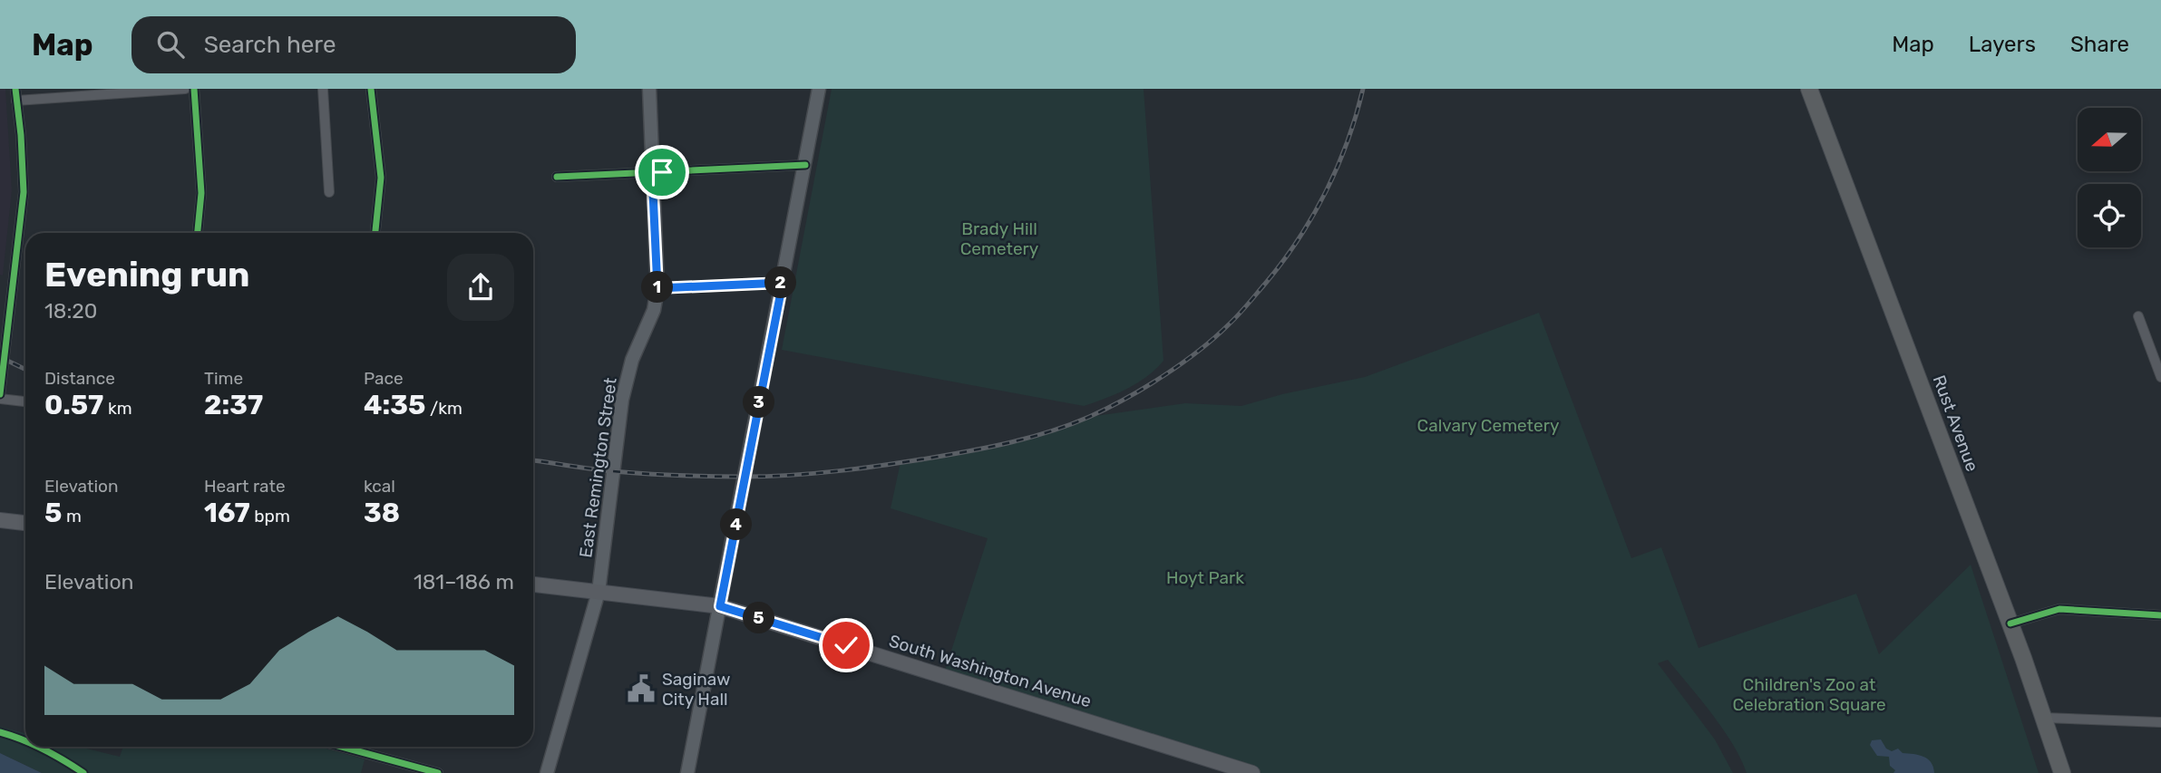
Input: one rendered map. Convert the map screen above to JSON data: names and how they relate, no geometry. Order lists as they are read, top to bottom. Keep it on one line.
{"streets":{"highway":["Rust Avenue"],"main road":["East Remington Street","South Washington Avenue"]},"crossings":[["East Remington Street","South Washington Avenue"]],"parks":["Brady Hill Cemetery","Calvary Cemetery","Hoyt Park","Children's Zoo at Celebration Square"],"places":{"public building":["Saginaw City Hall"]},"north":"left","page":{"header":"Map","search":"Search here","nav":["Map","Layers","Share"],"heading":["Evening run","18:20"],"pins":["2","1","3","4","5"],"stats":[["Distance","0.57 km"],["Time","2:37"],["Pace","4:35 /km"],["Elevation","5 m"],["Heart rate","167 bpm"],["kcal","38"]],"chart":["Elevation","181–186 m"]}}
